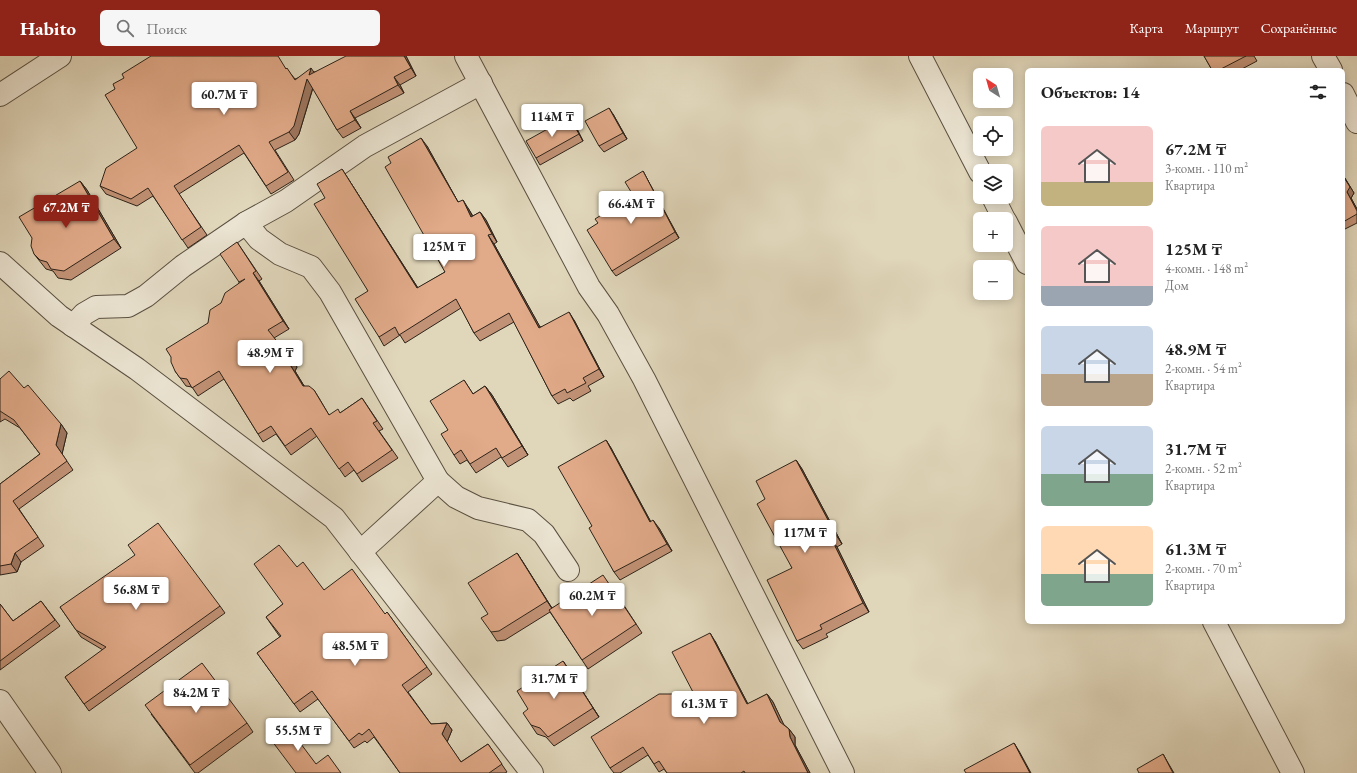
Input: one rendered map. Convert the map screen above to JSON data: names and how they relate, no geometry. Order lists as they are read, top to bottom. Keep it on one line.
{"north":"top left","page":{"header":"Habito","search":"Поиск","nav":["Карта","Маршрут","Сохранённые"],"map_buttons":["+","−"],"heading":"Объектов: 14","price":["60.7M ₸","114M ₸","66.4M ₸","67.2M ₸","125M ₸","48.9M ₸","117M ₸","56.8M ₸","60.2M ₸","48.5M ₸","31.7M ₸","84.2M ₸","61.3M ₸","55.5M ₸"],"list":[{"name":"67.2M ₸","note":"3-комн. · 110 m² · Квартира"},{"name":"125M ₸","note":"4-комн. · 148 m² · Дом"},{"name":"48.9M ₸","note":"2-комн. · 54 m² · Квартира"},{"name":"31.7M ₸","note":"2-комн. · 52 m² · Квартира"},{"name":"61.3M ₸","note":"2-комн. · 70 m² · Квартира"}]}}
